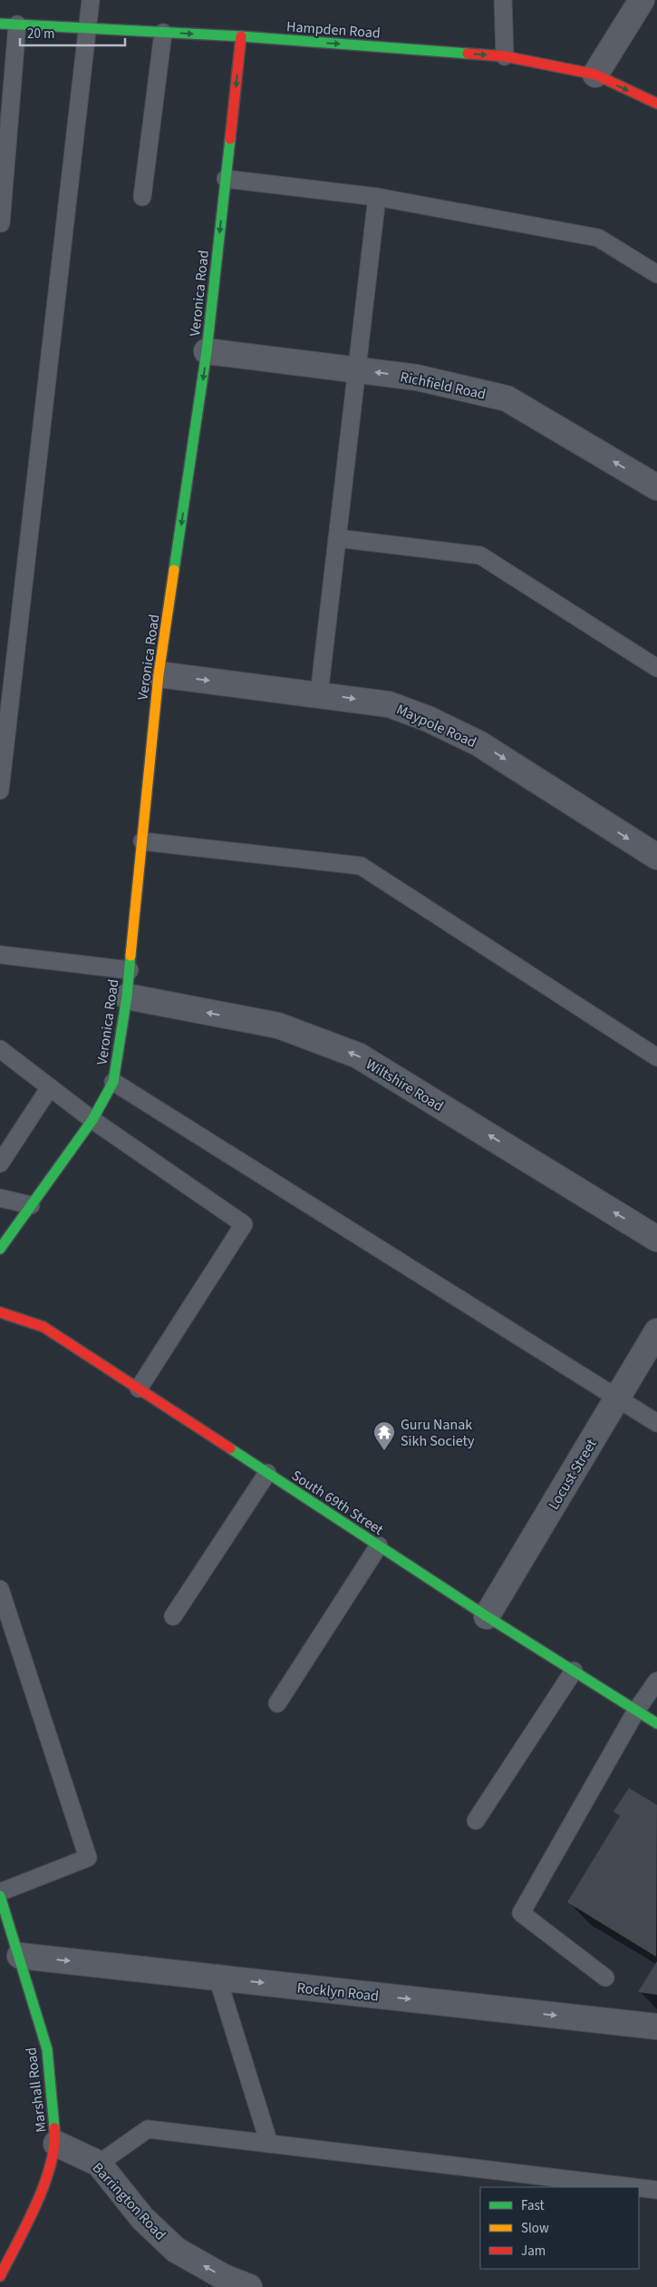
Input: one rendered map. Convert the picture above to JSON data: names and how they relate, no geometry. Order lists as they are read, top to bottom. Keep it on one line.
{"streets":{"street":["Hampden Road","Veronica Road","Richfield Road","Maypole Road","Wiltshire Road","Locust Street","South 69th Street","Rocklyn Road","Marshall Road","Barrington Road"]},"crossings":[["Hampden Road","Veronica Road"],["Veronica Road","Richfield Road"],["Veronica Road","Maypole Road"],["Veronica Road","Wiltshire Road"],["Locust Street","South 69th Street"],["Rocklyn Road","Marshall Road"],["Marshall Road","Barrington Road"]],"one_way":["Hampden Road","Veronica Road","Richfield Road","Maypole Road","Wiltshire Road","Rocklyn Road","Barrington Road"],"places":{"temple":["Guru Nanak Sikh Society"]},"legend":["Fast","Slow","Jam"],"scale_bar":"20 m"}
